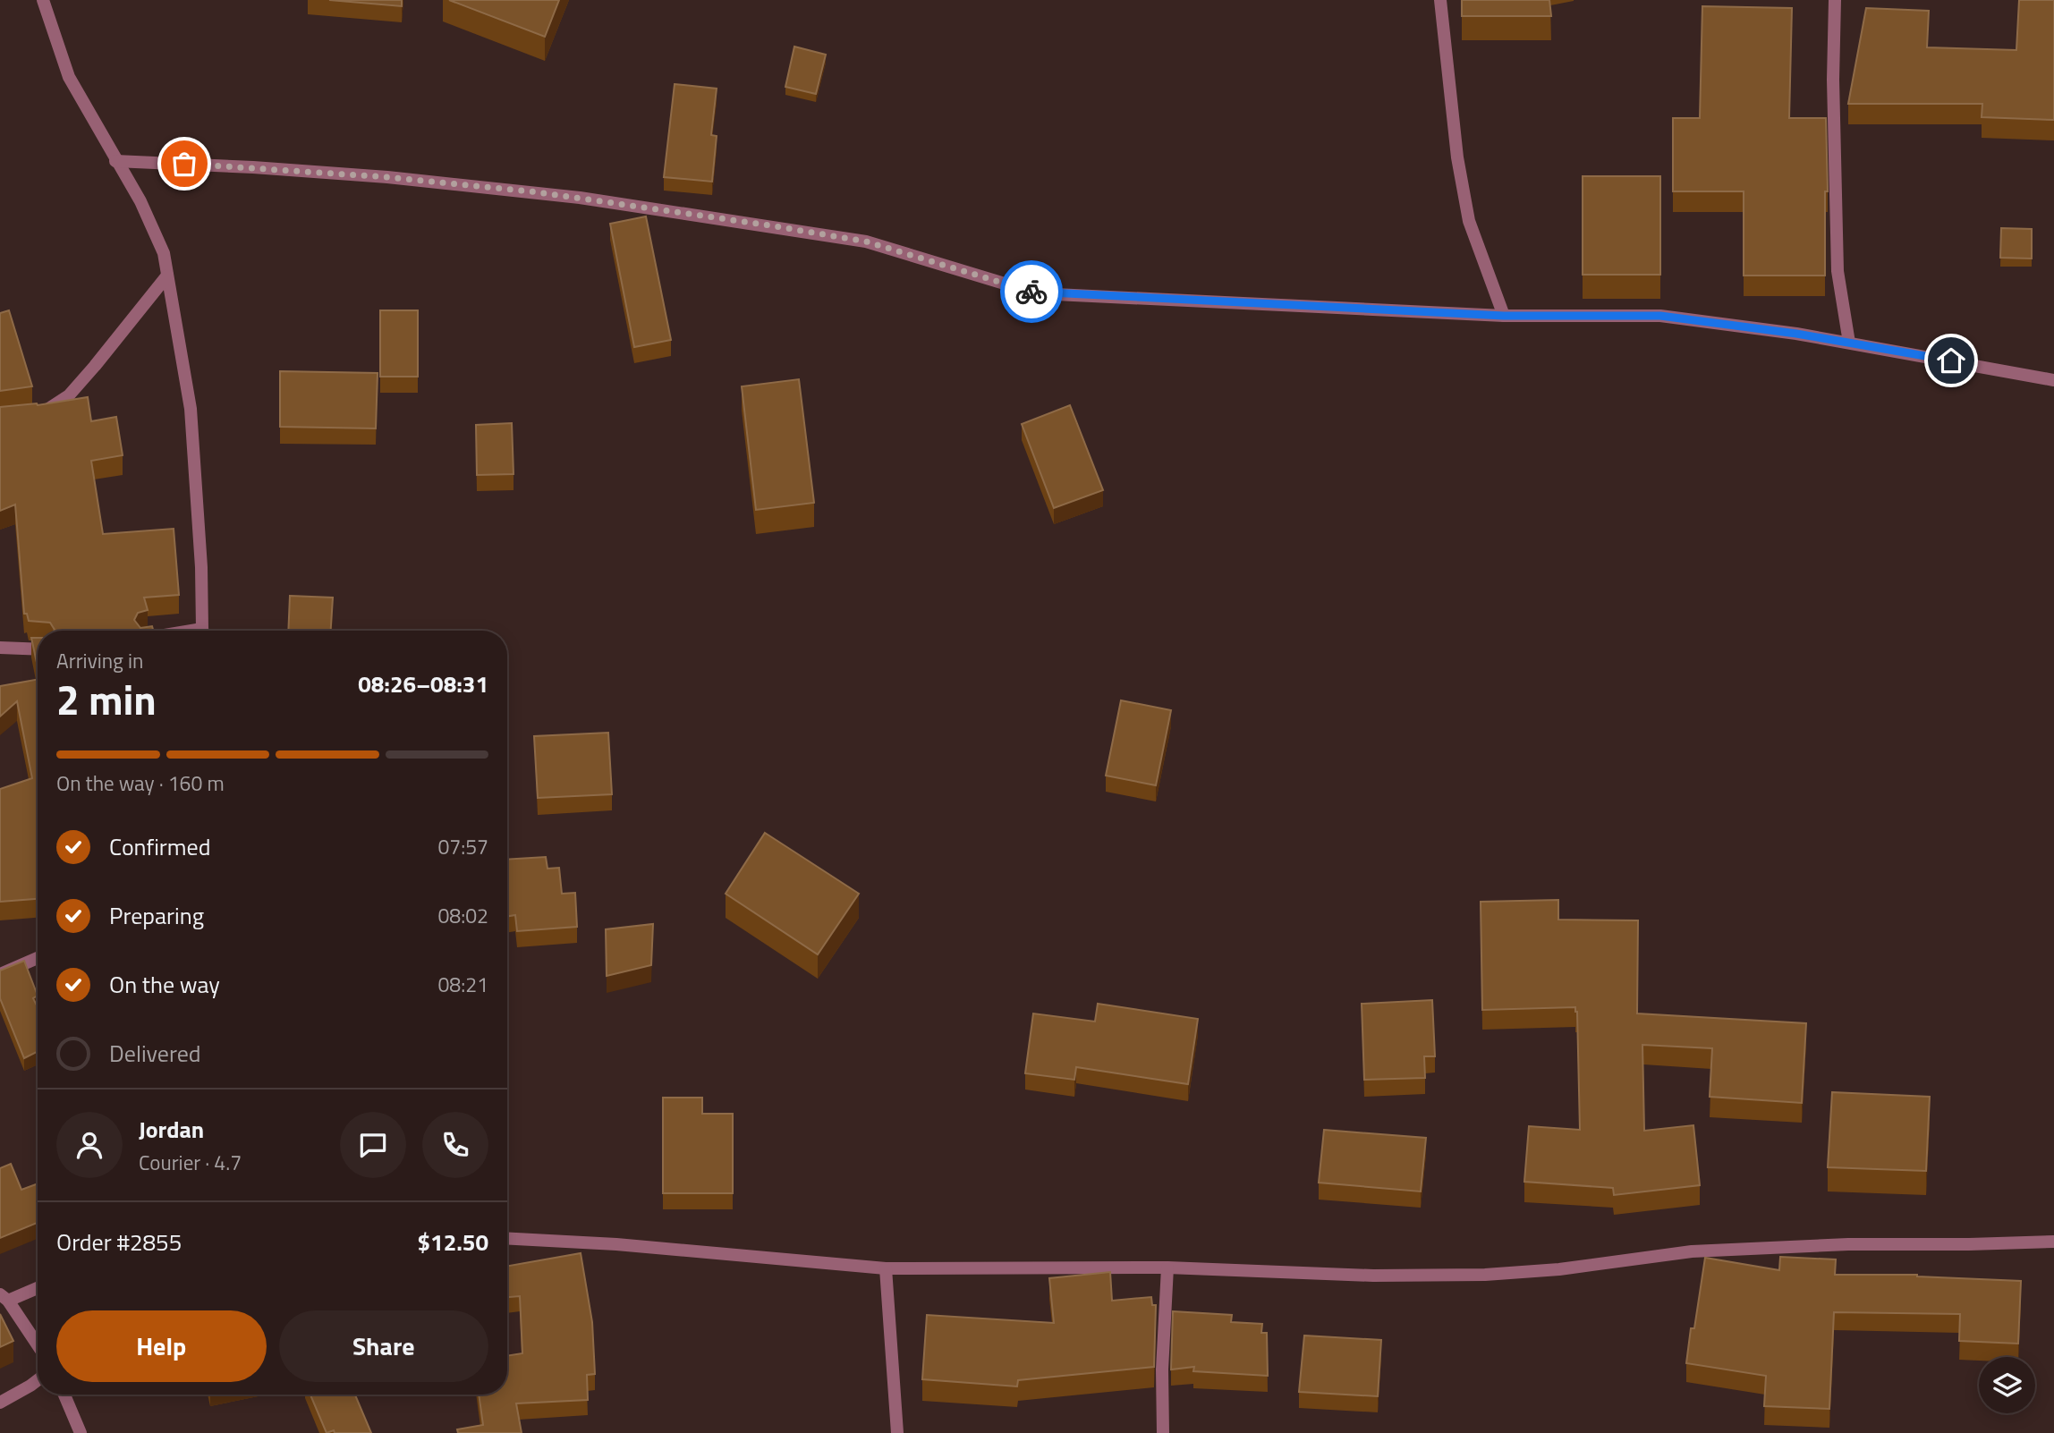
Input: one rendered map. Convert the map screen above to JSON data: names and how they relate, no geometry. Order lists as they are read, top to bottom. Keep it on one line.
{"page":{"heading":["2 min","Arriving in","08:26–08:31"],"panel":["Jordan","Courier · 4.7","Order #2855","$12.50"],"bar":"On the way · 160 m","list":[["Confirmed","07:57"],["Preparing","08:02"],["On the way","08:21"],"Delivered"],"buttons":["Help","Share"]}}
